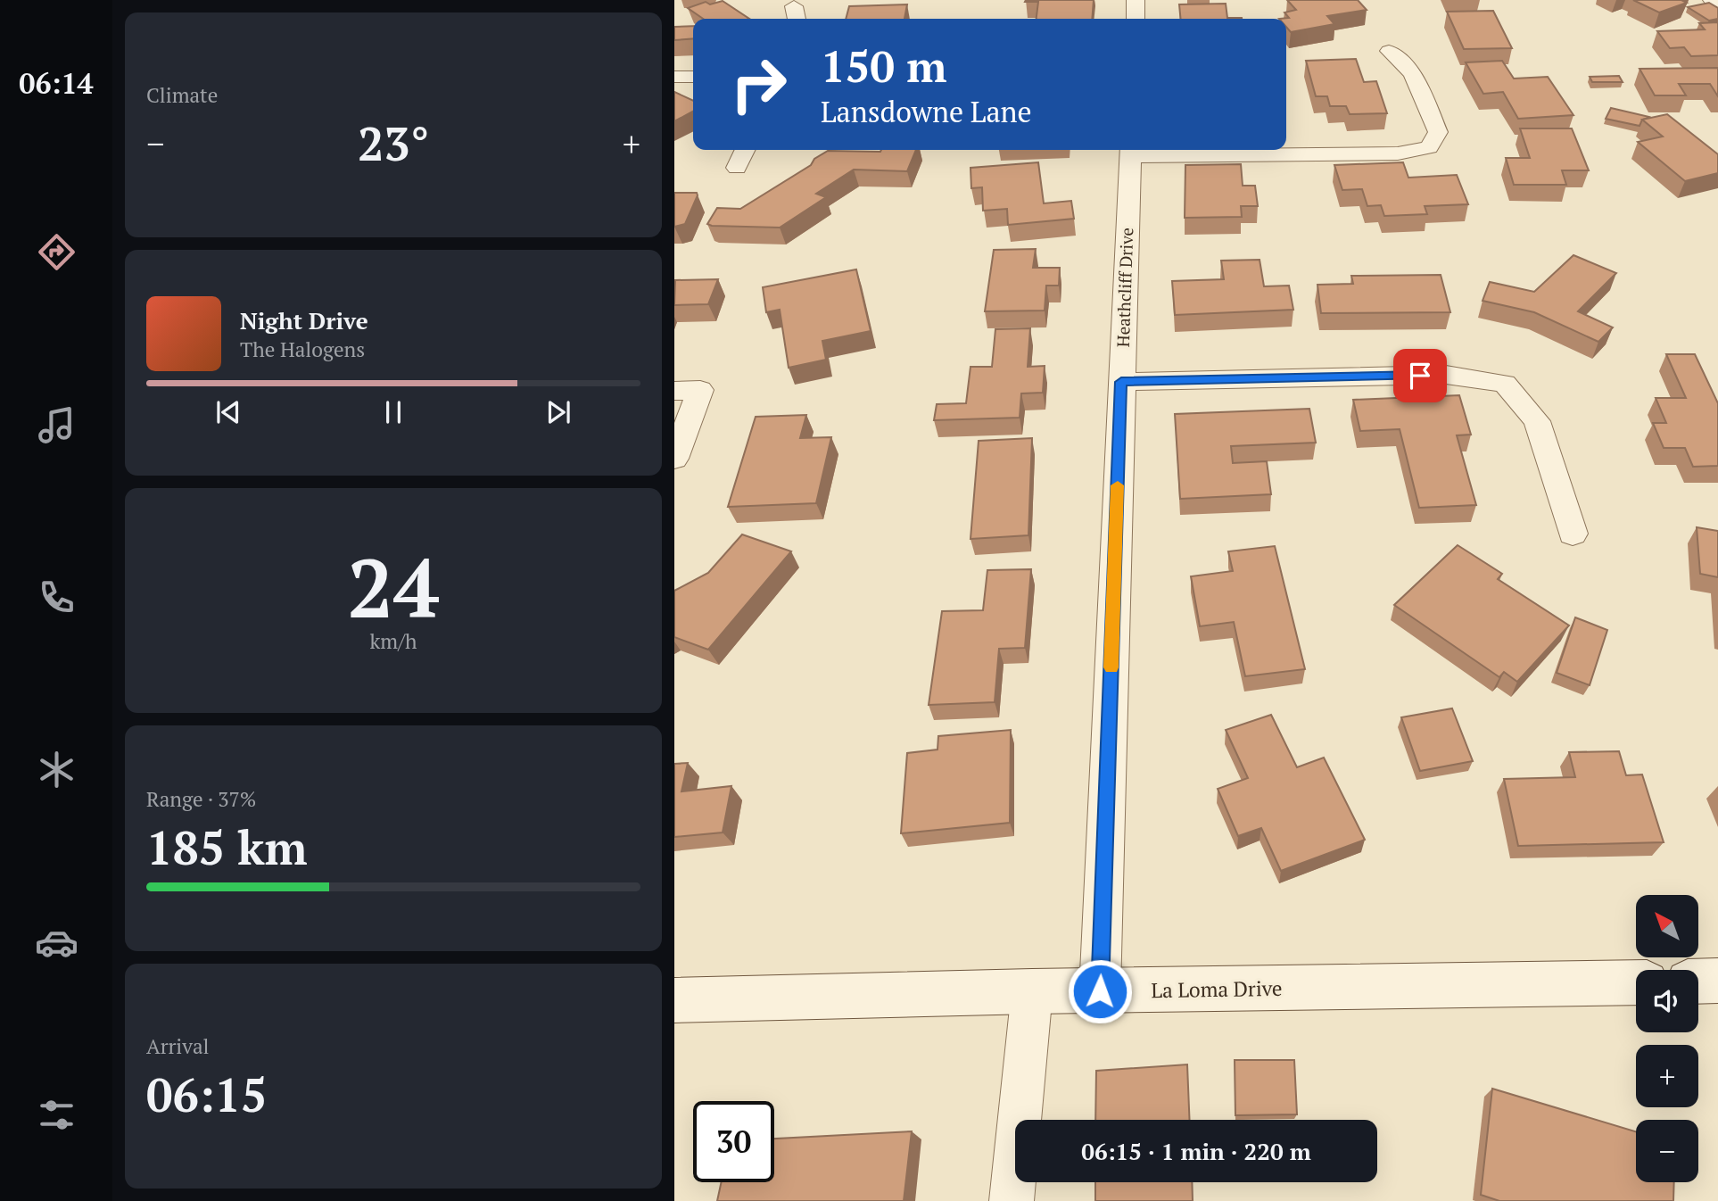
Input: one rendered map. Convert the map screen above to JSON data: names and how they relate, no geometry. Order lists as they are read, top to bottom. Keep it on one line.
{"streets":{"main road":["La Loma Drive"],"street":["Heathcliff Drive"]},"crossings":[["Heathcliff Drive","La Loma Drive"]],"north":"top left","page":{"tabs":"06:14","tile":["Climate",["24","km/h"],["Range · 37%","185 km"],["Arrival","06:15"]],"turn":["150 m","Lansdowne Lane"],"heat":["−","23°","+"],"song":["Night Drive","The Halogens"],"map_buttons":["+","−"],"limit":"30","trip":"06:15 · 1 min · 220 m"}}
